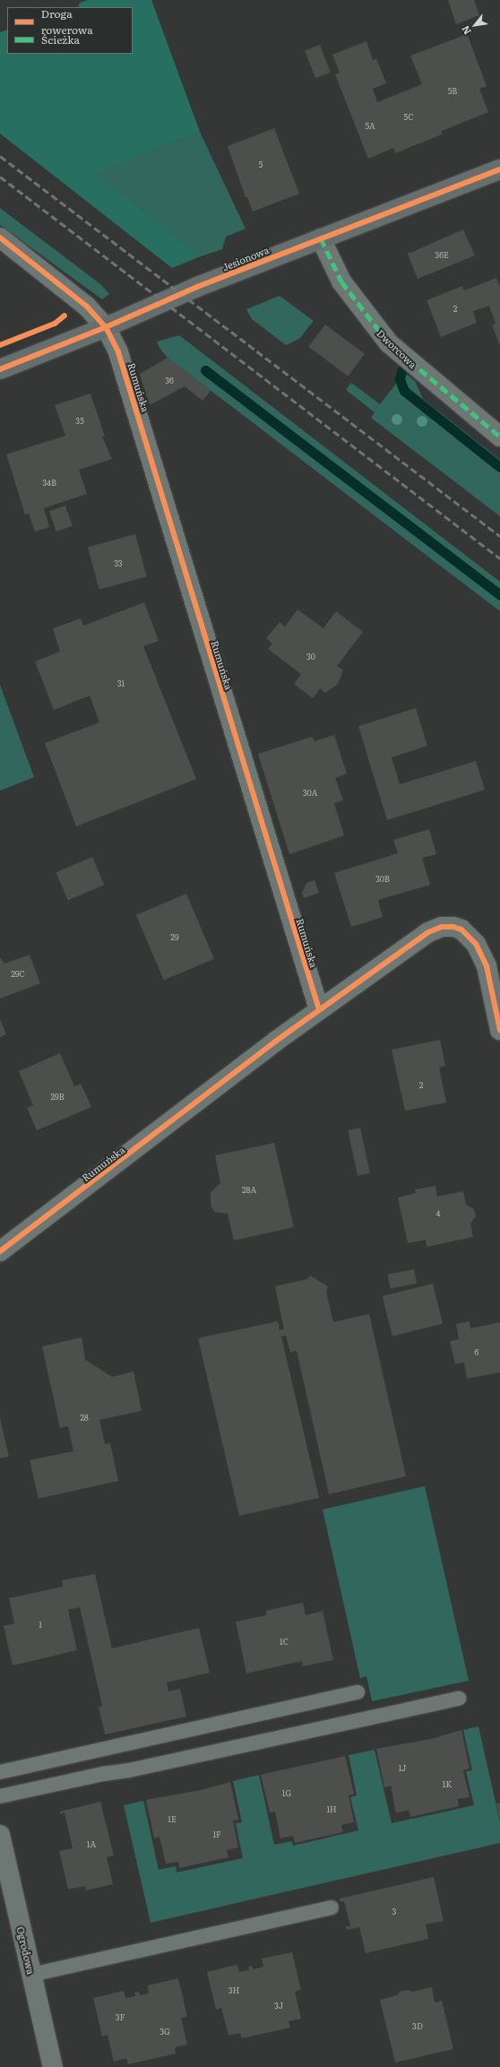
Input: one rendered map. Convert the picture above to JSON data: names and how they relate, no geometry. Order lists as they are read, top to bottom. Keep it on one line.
{"streets":{"street":["Jesionowa","Dworcowa","Rumuńska","Ogrodowa"]},"crossings":[["Jesionowa","Dworcowa"],["Jesionowa","Rumuńska"]],"house_numbers":["5B","5C","5A","5","36E","2","36","35","34B","33","30","31","30A","30B","29","29C","2","29B","28A","4","6","28","1","1C","1J","1K","1G","1H","1E","1F","1A","3","3H","3J","3F","3D","3G"],"legend":["Droga rowerowa","Ścieżka"],"north":"bottom left"}
